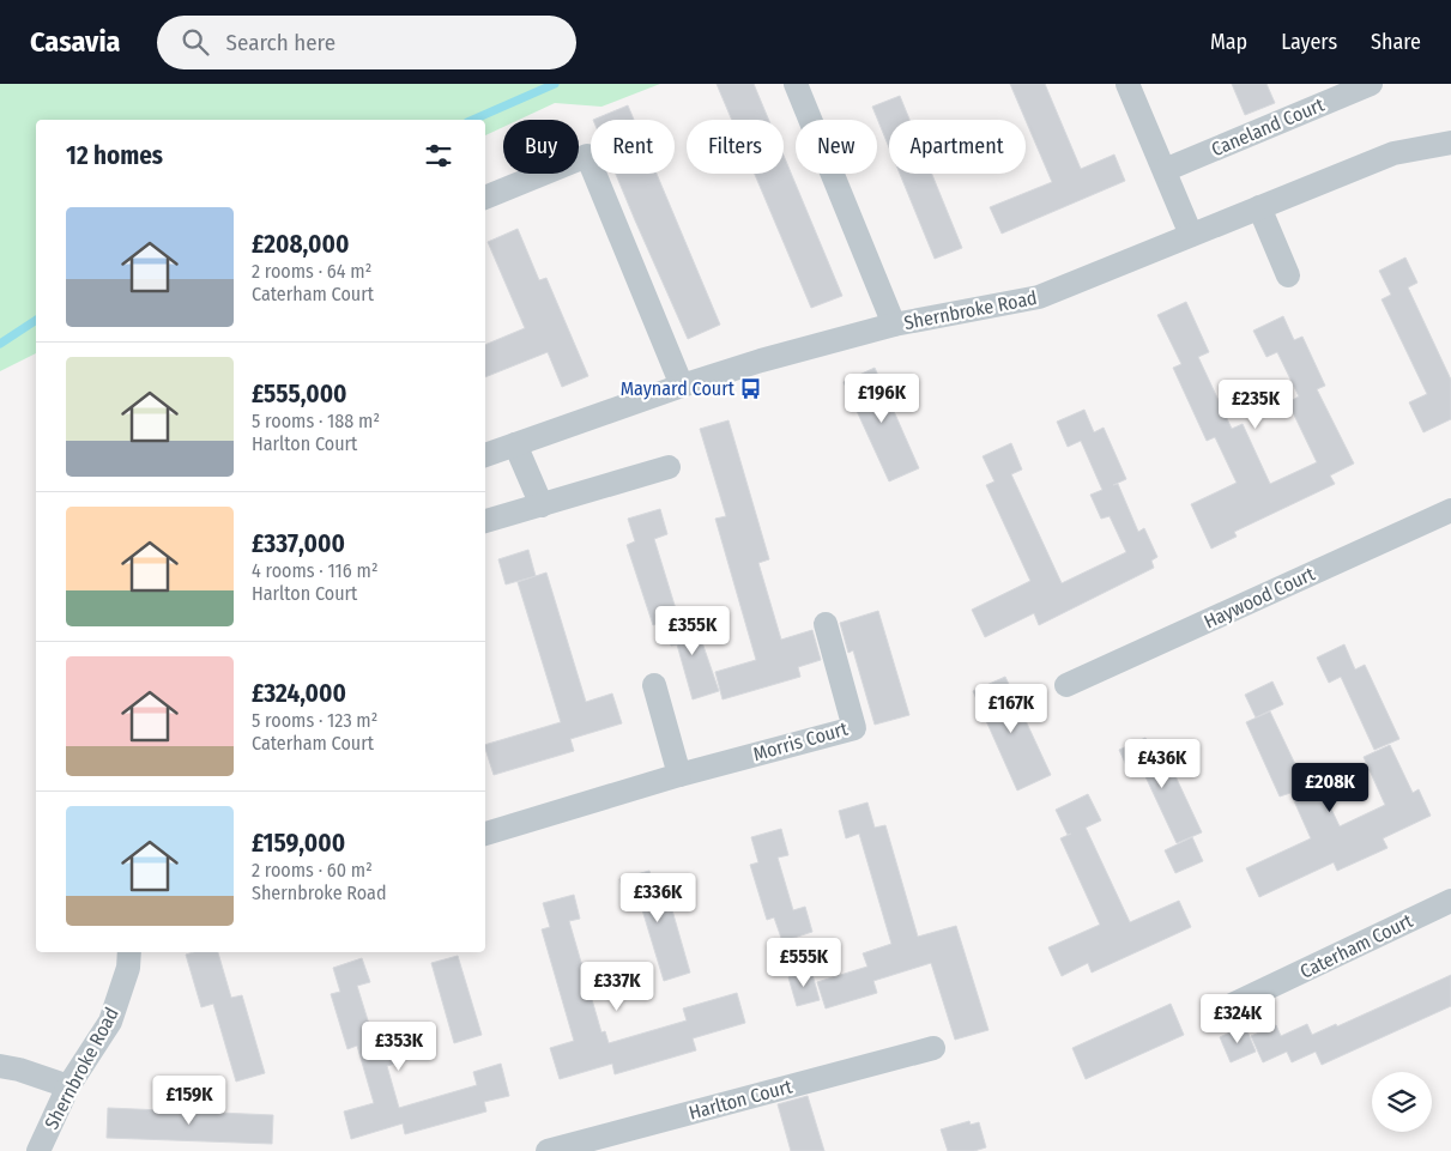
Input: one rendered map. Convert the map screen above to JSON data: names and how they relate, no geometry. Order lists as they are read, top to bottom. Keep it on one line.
{"streets":{"street":["Caneland Court","Shernbroke Road","Haywood Court","Morris Court","Caterham Court","Harlton Court"]},"places":{"bus stop":["Maynard Court"]},"page":{"header":"Casavia","search":"Search here","nav":["Map","Layers","Share"],"chip":["Buy","Rent","Filters","New","Apartment"],"heading":"12 homes","list":[{"name":"£208,000","note":"2 rooms · 64 m² · Caterham Court"},{"name":"£555,000","note":"5 rooms · 188 m² · Harlton Court"},{"name":"£337,000","note":"4 rooms · 116 m² · Harlton Court"},{"name":"£324,000","note":"5 rooms · 123 m² · Caterham Court"},{"name":"£159,000","note":"2 rooms · 60 m² · Shernbroke Road"}],"price":["£196K","£235K","£355K","£167K","£436K","£208K","£336K","£555K","£337K","£324K","£353K","£159K"]}}
